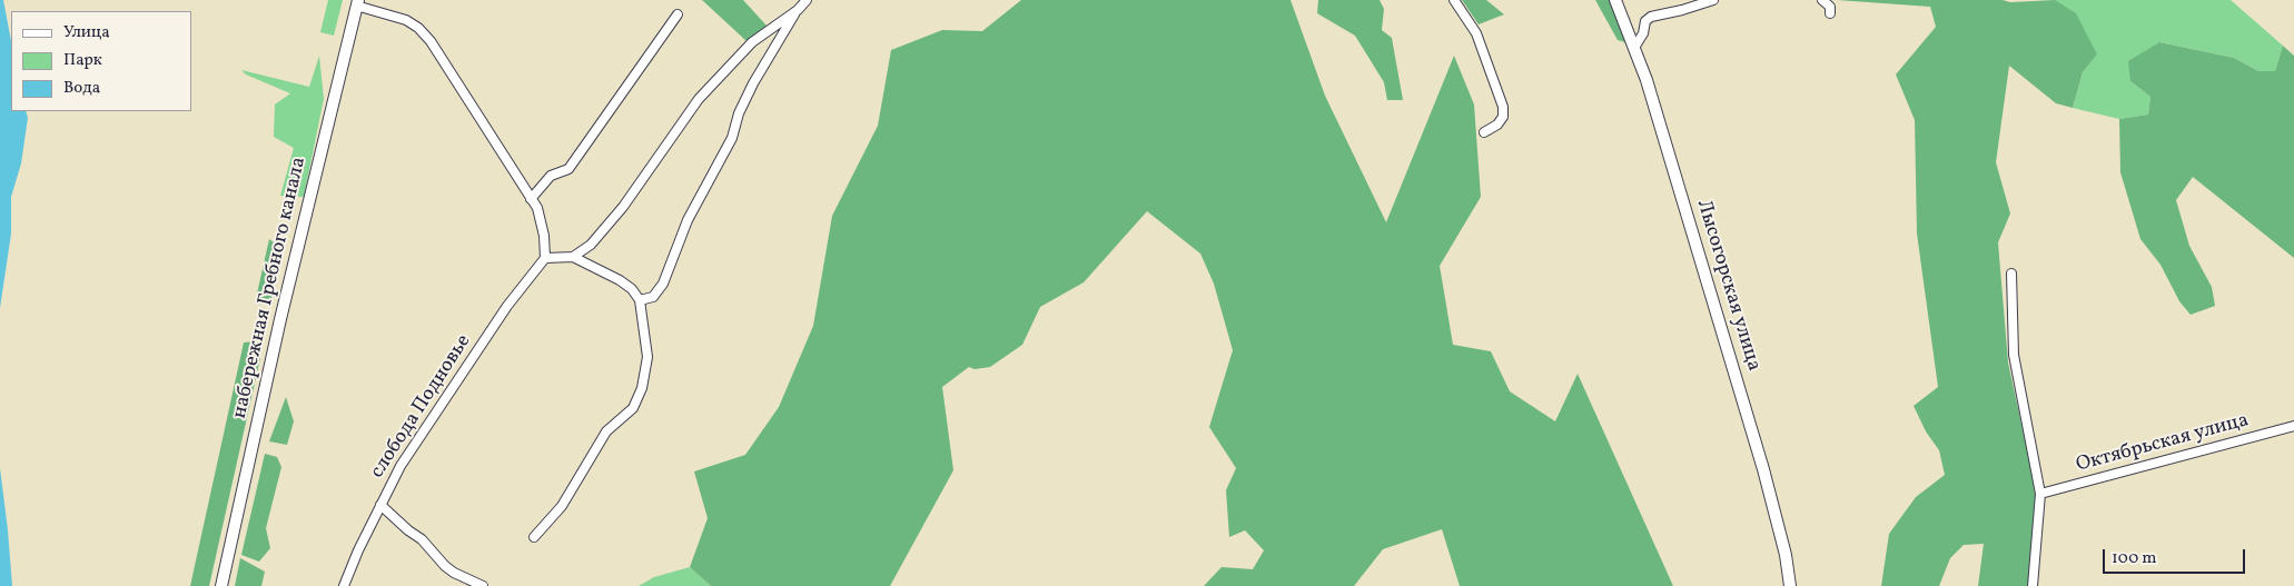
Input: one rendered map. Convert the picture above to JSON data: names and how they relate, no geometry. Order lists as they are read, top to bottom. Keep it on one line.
{"streets":{"street":["Лысогорская улица","набережная Гребного канала","слобода Подновье","Октябрьская улица"]},"legend":["Улица","Парк","Вода"],"scale_bar":"100 m"}
